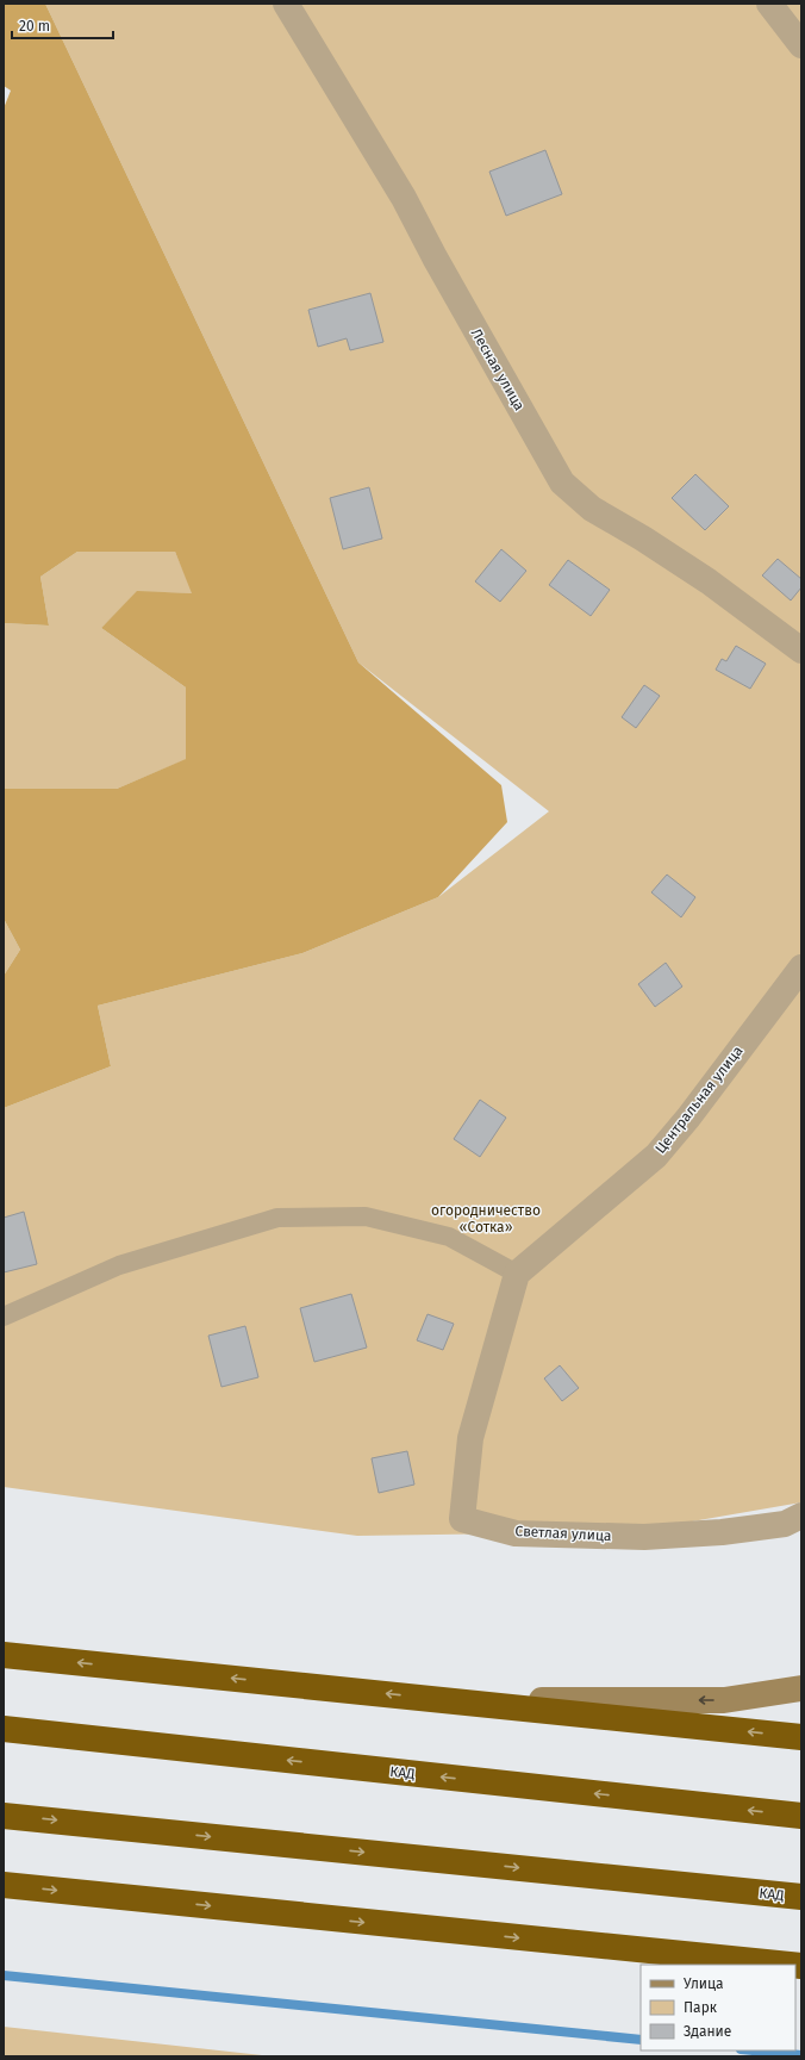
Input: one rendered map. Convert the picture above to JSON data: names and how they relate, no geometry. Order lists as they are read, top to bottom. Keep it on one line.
{"streets":{"highway":["КАД"],"street":["Лесная улица","Центральная улица","Светлая улица"]},"crossings":[["Центральная улица","Светлая улица"]],"parks":["огородничество «Сотка»"],"legend":["Улица","Парк","Здание"],"scale_bar":"20 m"}
